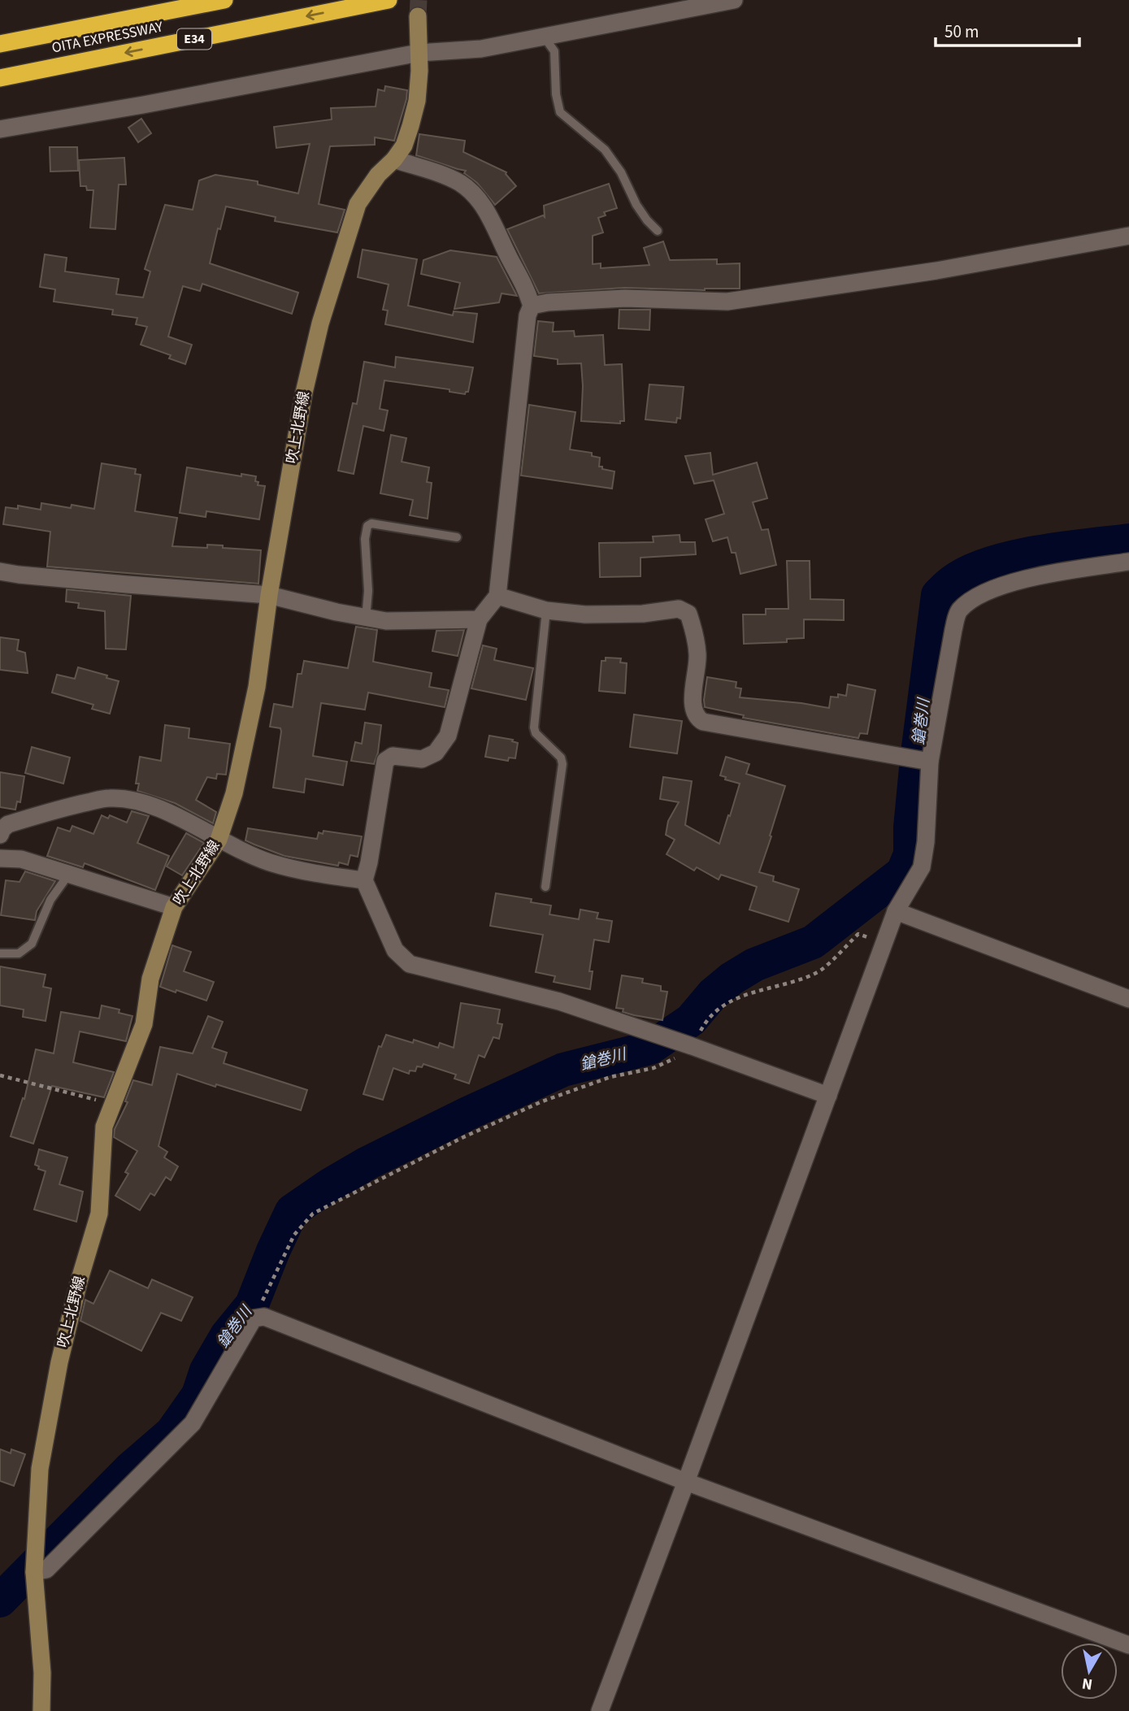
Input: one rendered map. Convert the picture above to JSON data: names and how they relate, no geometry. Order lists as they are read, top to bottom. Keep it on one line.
{"streets":{"highway":["OITA EXPRESSWAY","E34"],"main road":["吹上北野線"]},"water":["鎗巻川"],"scale_bar":"50 m","north":"bottom"}
